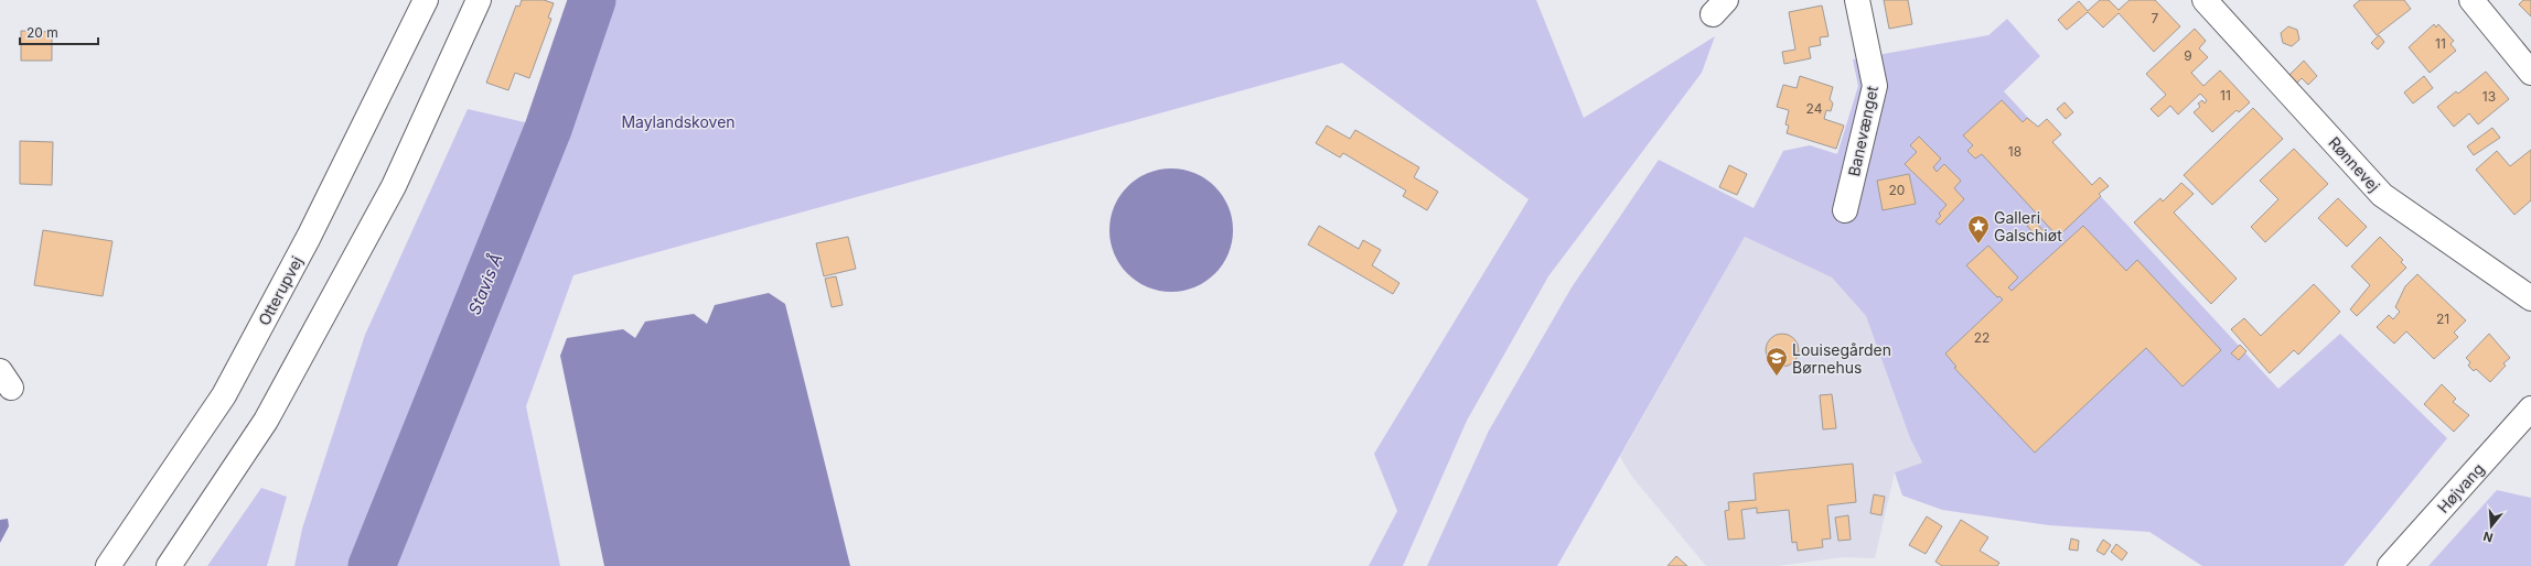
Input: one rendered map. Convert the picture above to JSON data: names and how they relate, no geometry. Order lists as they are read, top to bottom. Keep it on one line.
{"streets":{"main road":["Banevænget","Rønnevej","Otterupvej","Højvang"]},"water":["Stavis Å"],"parks":["Maylandskoven"],"places":{"place":["Galleri Galschiøt"],"school or university":["Louisegården Børnehus"]},"house_numbers":["7","11","9","11","13","24","18","20","21","22"],"scale_bar":"20 m","north":"bottom"}
